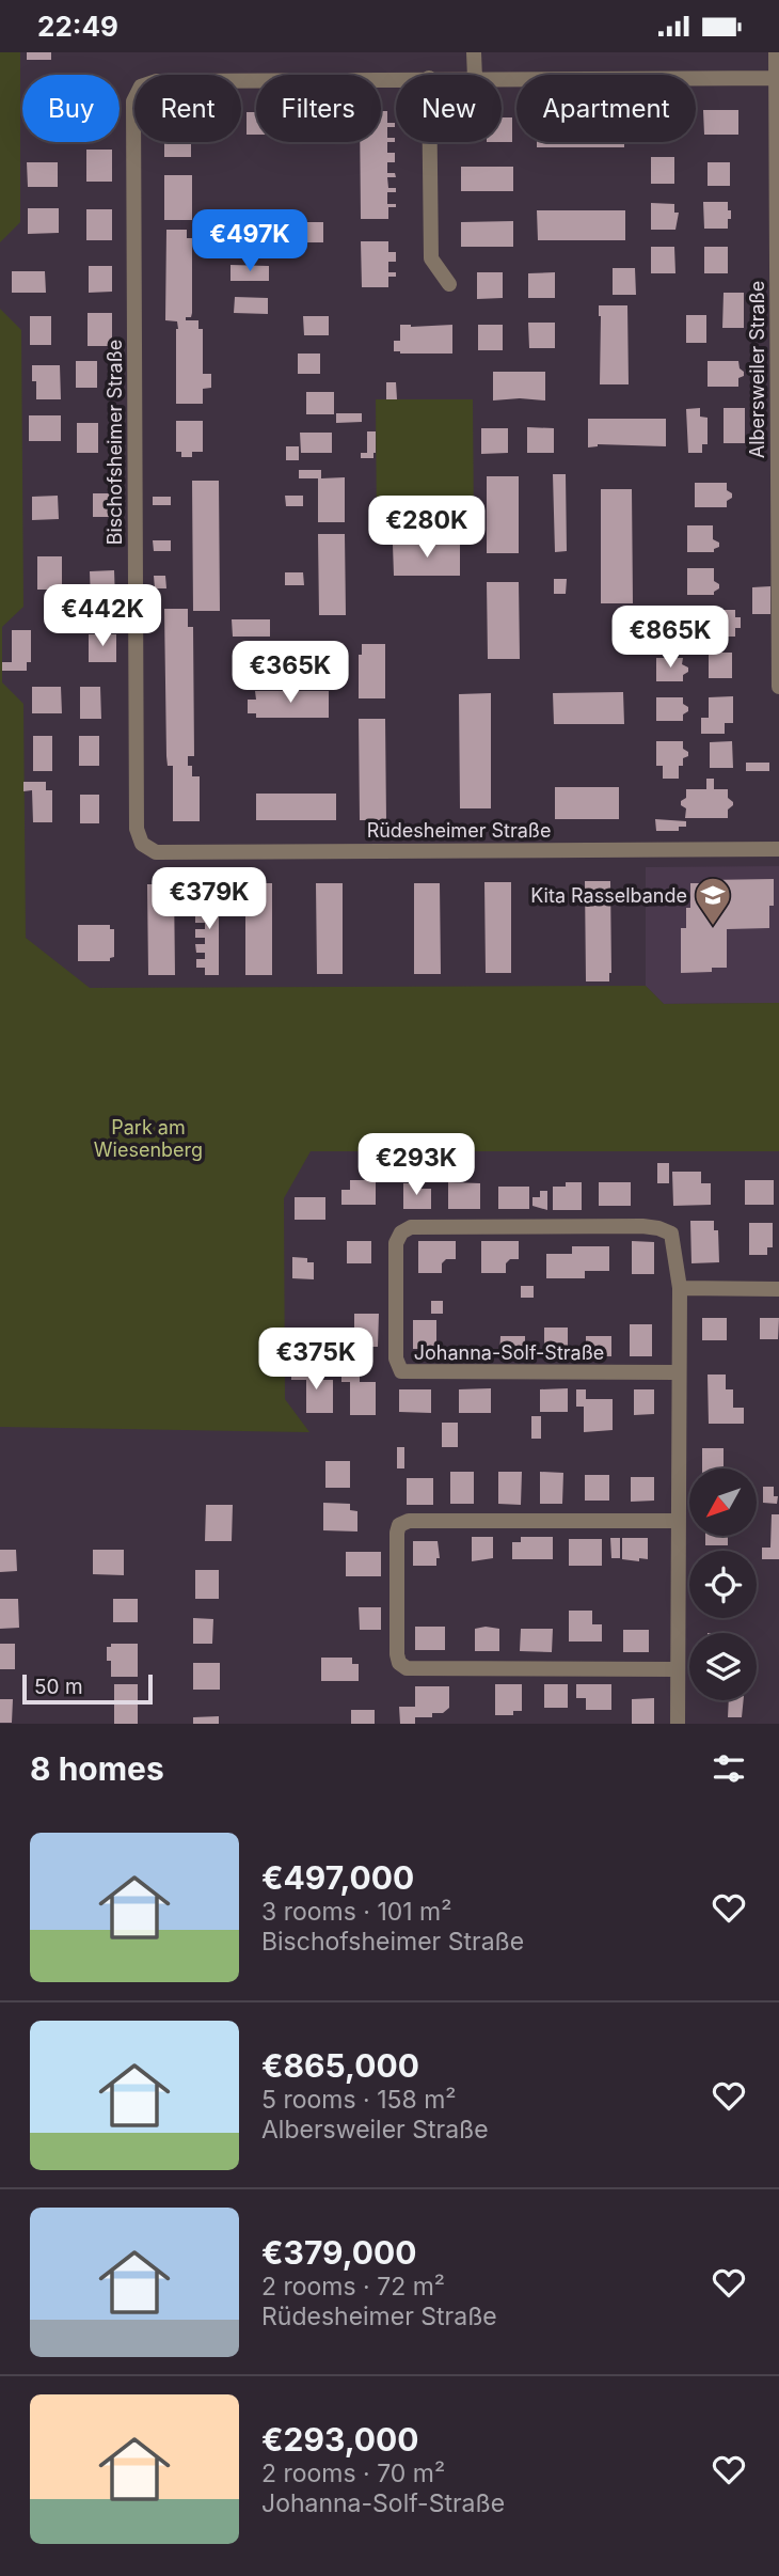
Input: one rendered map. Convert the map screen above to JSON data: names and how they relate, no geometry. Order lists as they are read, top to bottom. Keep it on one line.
{"streets":{"street":["Albersweiler Straße","Bischofsheimer Straße","Rüdesheimer Straße","Johanna-Solf-Straße"]},"crossings":[["Bischofsheimer Straße","Rüdesheimer Straße"]],"parks":["Park am Wiesenberg"],"places":{"school or university":["Kita Rasselbande"]},"scale_bar":"50 m","north":"bottom left","page":{"status":"22:49","chip":["Buy","Rent","Filters","New","Apartment"],"price":["€497K","€280K","€442K","€865K","€365K","€379K","€293K","€375K"],"scale":"50 m","heading":"8 homes","list":[{"name":"€497,000","note":"3 rooms · 101 m² · Bischofsheimer Straße"},{"name":"€865,000","note":"5 rooms · 158 m² · Albersweiler Straße"},{"name":"€379,000","note":"2 rooms · 72 m² · Rüdesheimer Straße"},{"name":"€293,000","note":"2 rooms · 70 m² · Johanna-Solf-Straße"}]}}
